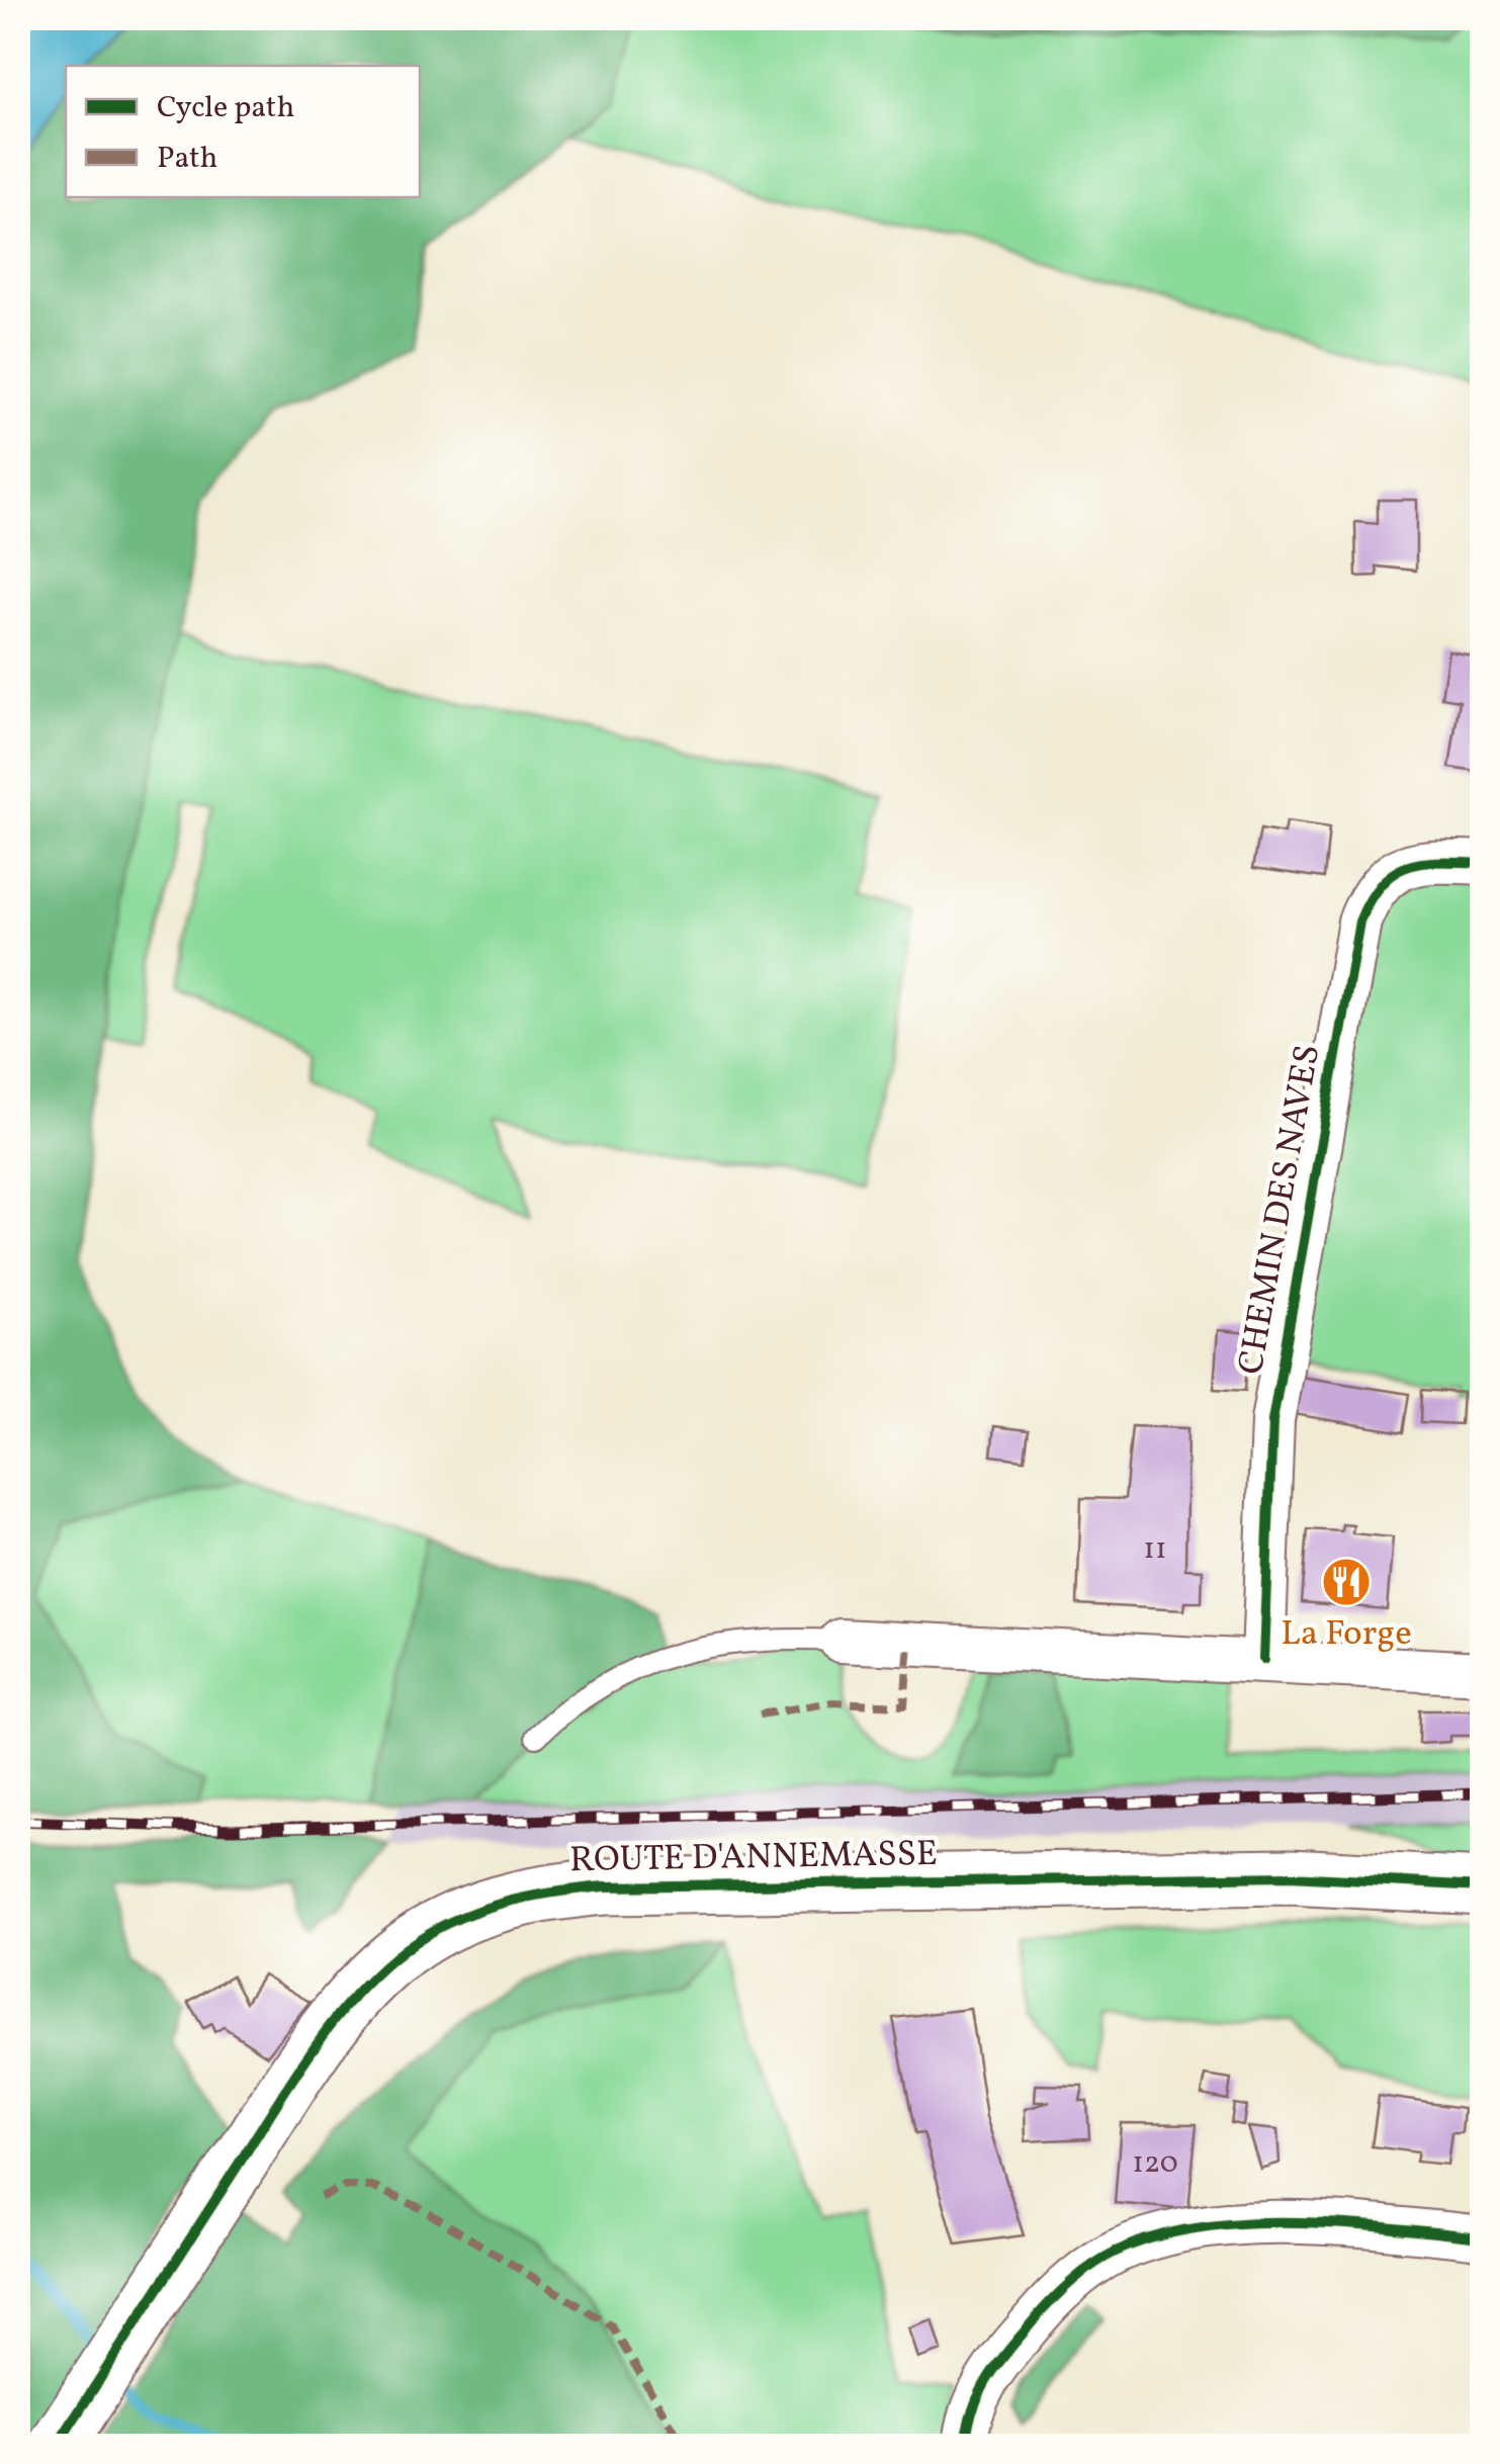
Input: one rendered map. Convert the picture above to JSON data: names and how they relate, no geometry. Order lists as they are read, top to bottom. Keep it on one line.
{"streets":{"main road":["ROUTE D'ANNEMASSE"],"street":["CHEMIN DES NAVES"]},"places":{"restaurant":["La Forge"]},"house_numbers":["11","120"],"legend":["Cycle path","Path"]}
